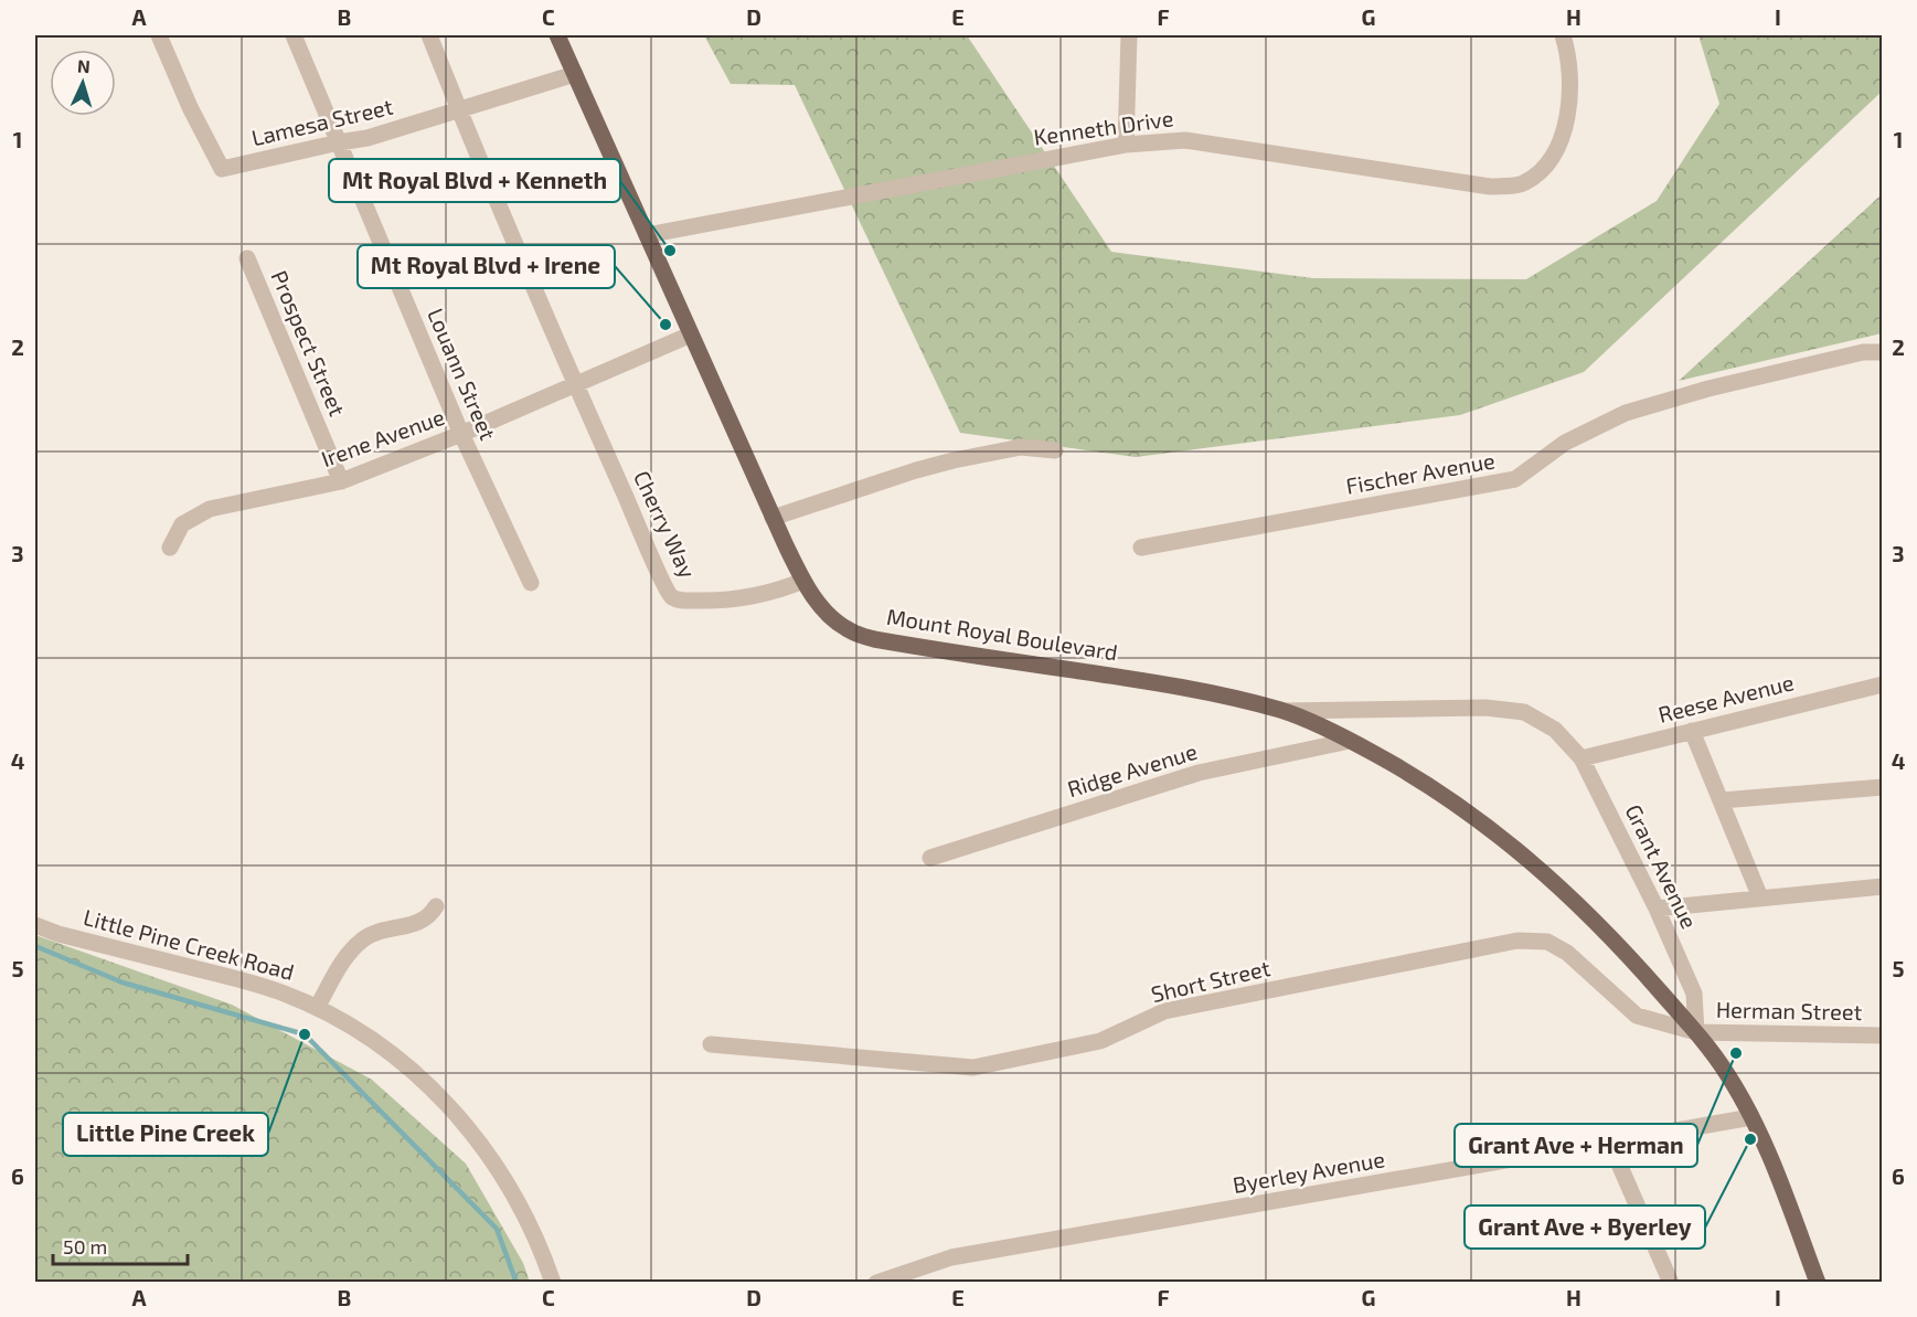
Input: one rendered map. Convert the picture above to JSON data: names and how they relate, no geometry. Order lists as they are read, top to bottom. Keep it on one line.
{"streets":{"main road":["Mount Royal Boulevard"],"street":["Lamesa Street","Kenneth Drive","Prospect Street","Louann Street","Irene Avenue","Fischer Avenue","Cherry Way","Reese Avenue","Ridge Avenue","Grant Avenue","Little Pine Creek Road","Short Street","Herman Street","Byerley Avenue"]},"crossings":[["Lamesa Street","Louann Street"],["Lamesa Street","Cherry Way"],["Lamesa Street","Mount Royal Boulevard"],["Kenneth Drive","Mount Royal Boulevard"],["Prospect Street","Irene Avenue"],["Louann Street","Irene Avenue"],["Irene Avenue","Cherry Way"],["Irene Avenue","Mount Royal Boulevard"],["Cherry Way","Mount Royal Boulevard"],["Mount Royal Boulevard","Ridge Avenue"],["Mount Royal Boulevard","Grant Avenue"],["Mount Royal Boulevard","Short Street"],["Mount Royal Boulevard","Herman Street"],["Reese Avenue","Grant Avenue"],["Grant Avenue","Short Street"],["Grant Avenue","Herman Street"],["Short Street","Herman Street"]],"places":["Mt Royal Blvd + Kenneth","Mt Royal Blvd + Irene","Little Pine Creek","Grant Ave + Herman","Grant Ave + Byerley"],"scale_bar":"50 m","north":"top","grid":{"columns":["A","B","C","D","E","F","G","H","I"],"rows":["1","2","3","4","5","6"]}}
